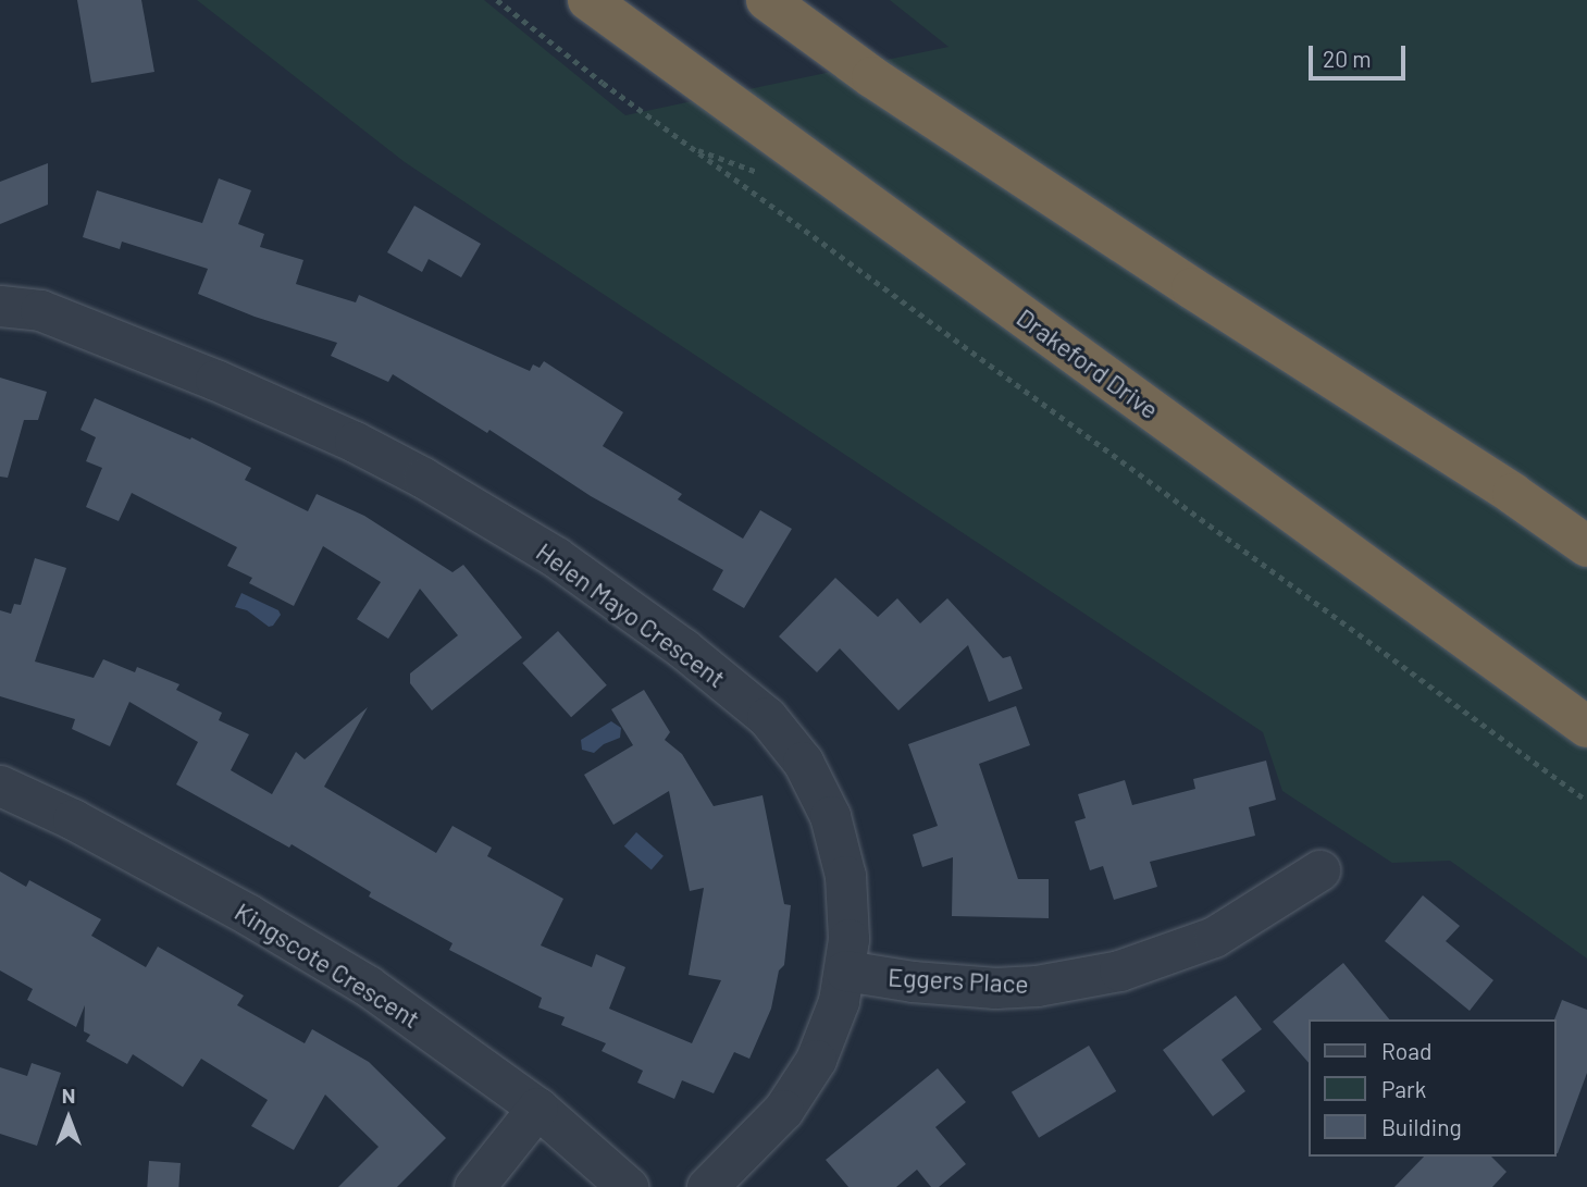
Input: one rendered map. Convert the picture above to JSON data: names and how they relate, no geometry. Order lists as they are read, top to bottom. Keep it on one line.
{"streets":{"highway":["Drakeford Drive"],"street":["Helen Mayo Crescent","Kingscote Crescent","Eggers Place"]},"crossings":[["Helen Mayo Crescent","Eggers Place"]],"legend":["Road","Park","Building"],"scale_bar":"20 m","north":"top"}
